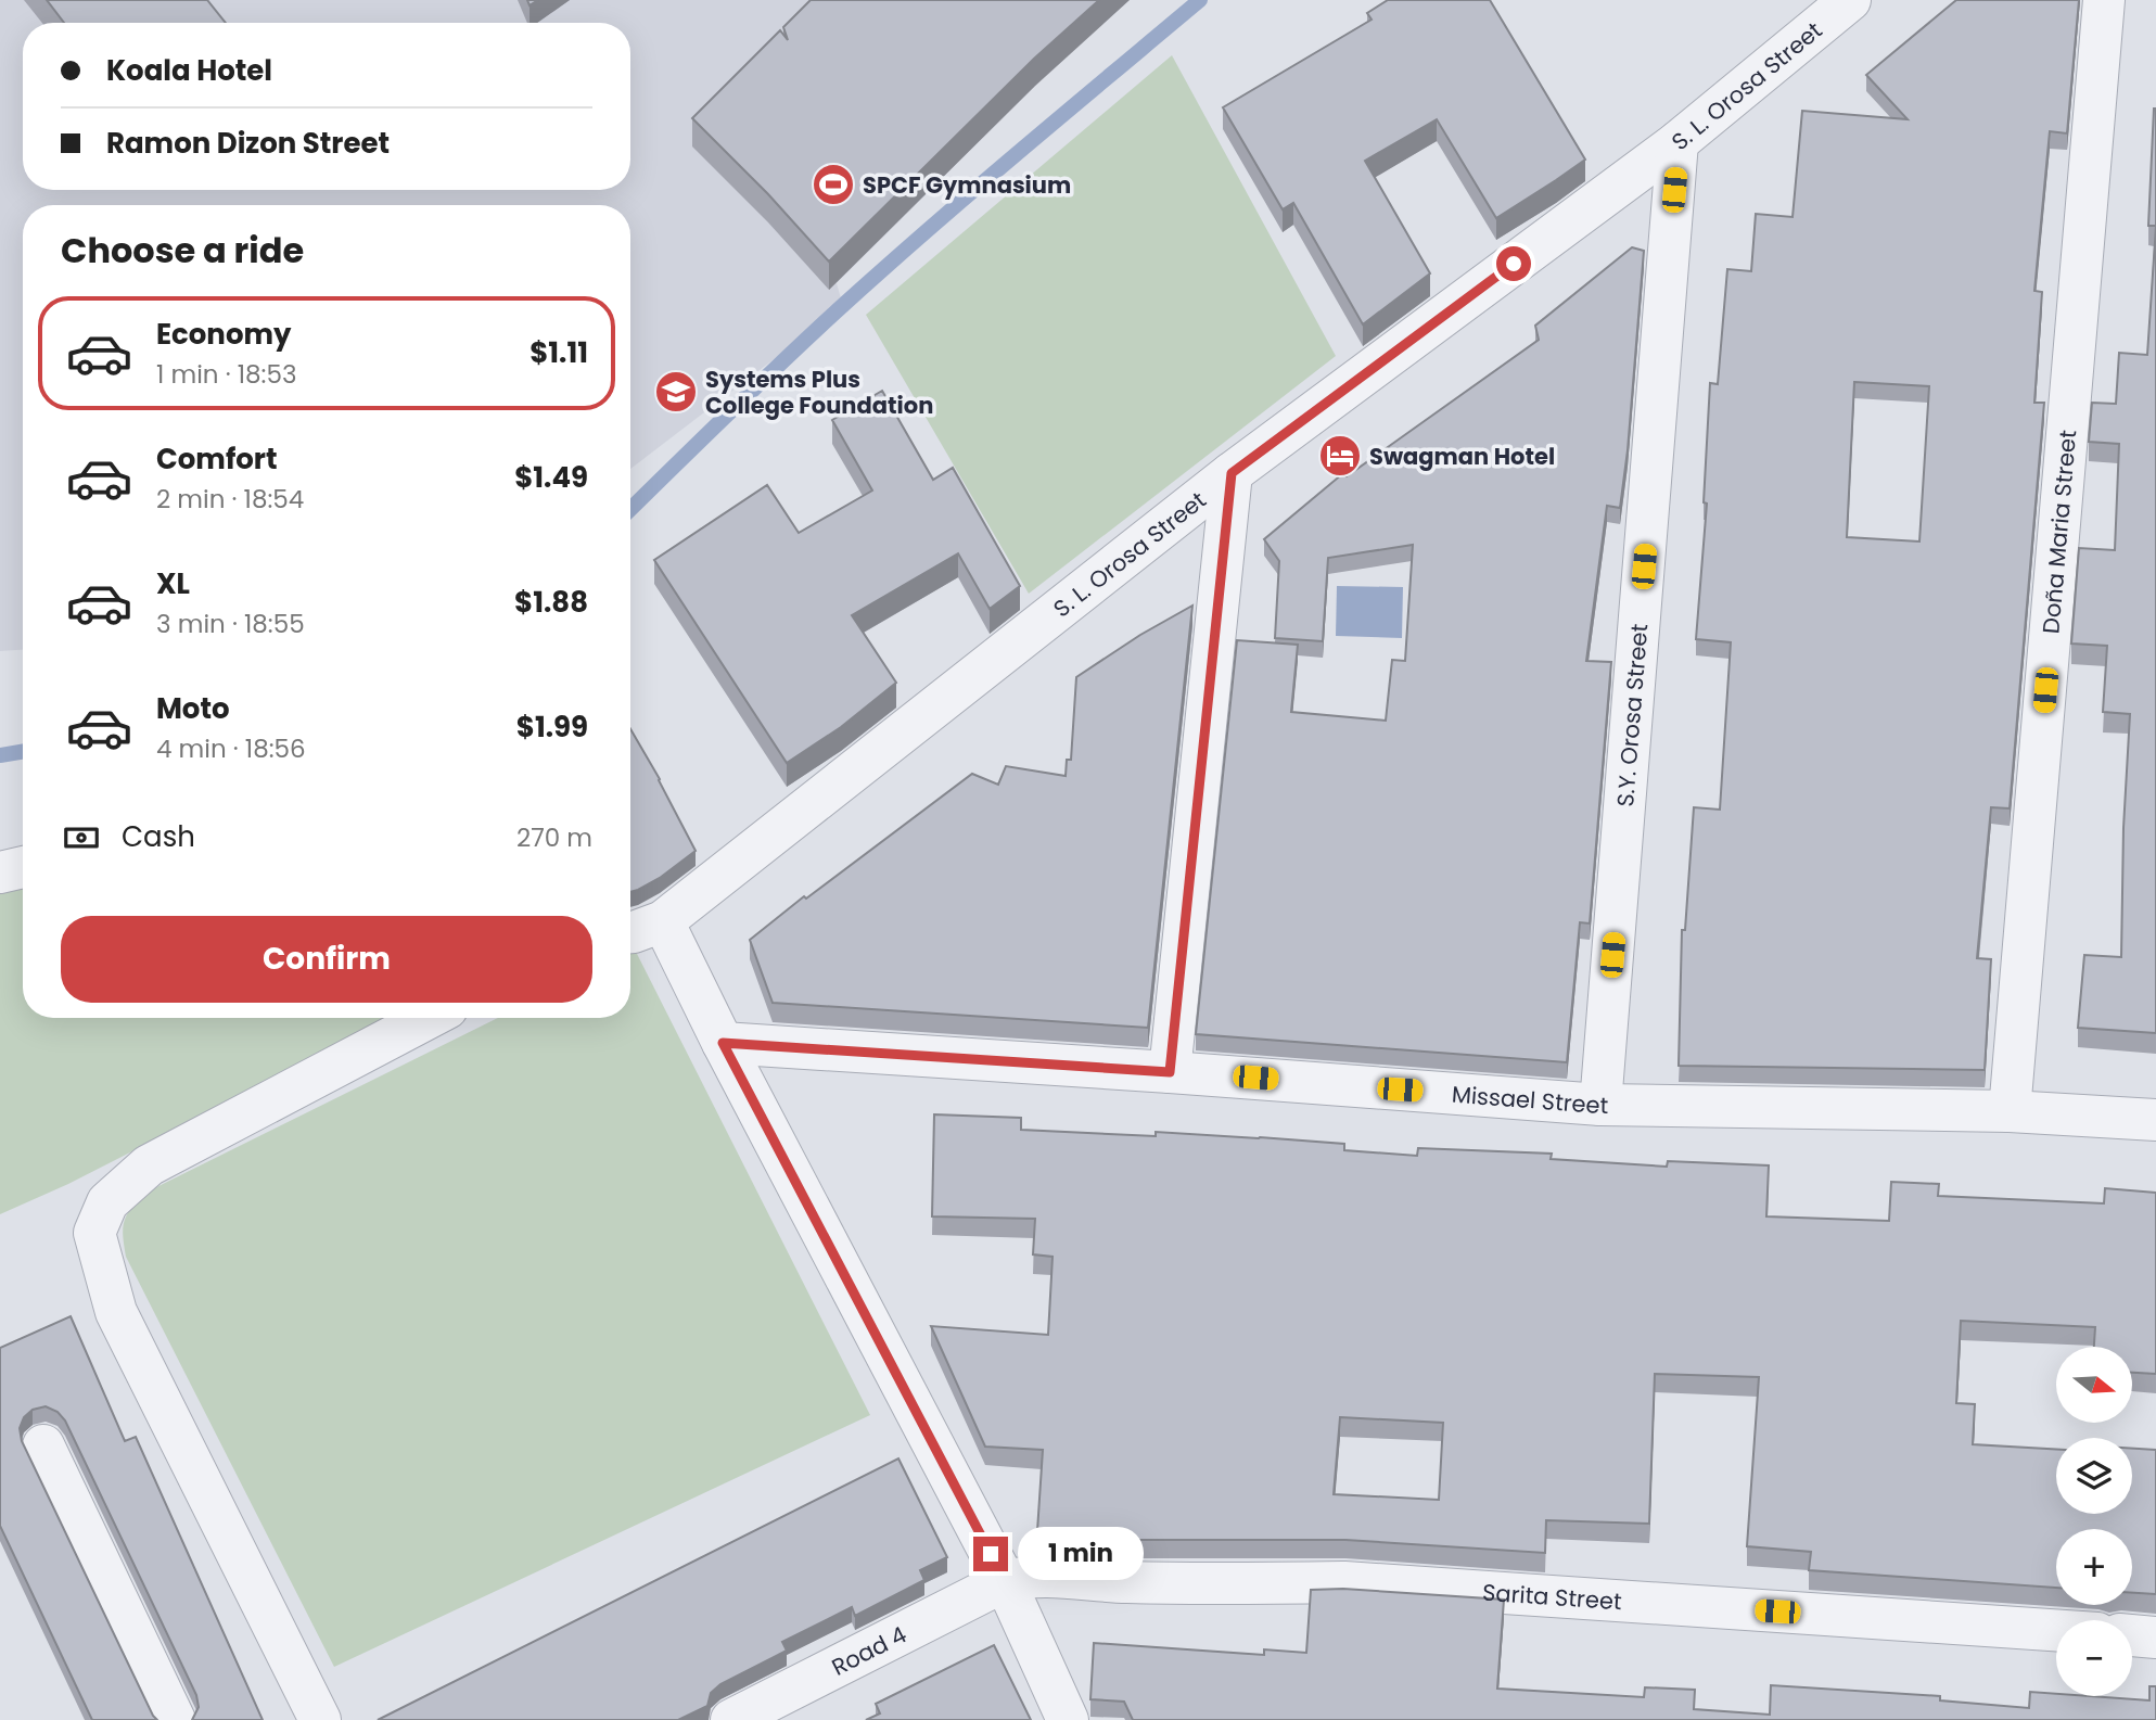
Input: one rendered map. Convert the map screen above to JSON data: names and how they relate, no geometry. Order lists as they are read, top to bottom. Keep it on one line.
{"streets":{"street":["S. L. Orosa Street","Doña Maria Street","S.Y. Orosa Street","Missael Street","Sarita Street","Road 4"]},"crossings":[["S. L. Orosa Street","S.Y. Orosa Street"],["Doña Maria Street","Missael Street"],["S.Y. Orosa Street","Missael Street"],["Sarita Street","Road 4"]],"places":{"sports":["SPCF Gymnasium"],"school or university":["Systems Plus College Foundation"],"hotel":["Swagman Hotel"]},"north":"right","page":{"banner":["Koala Hotel","Ramon Dizon Street"],"heading":"Choose a ride","list":[{"name":"Economy","note":"1 min · 18:53","value":"$1.11"},{"name":"Comfort","note":"2 min · 18:54","value":"$1.49"},{"name":"XL","note":"3 min · 18:55","value":"$1.88"},{"name":"Moto","note":"4 min · 18:56","value":"$1.99"}],"pay":["Cash","270 m"],"buttons":"Confirm","map_buttons":["+","−"],"bubble":"1 min"}}
